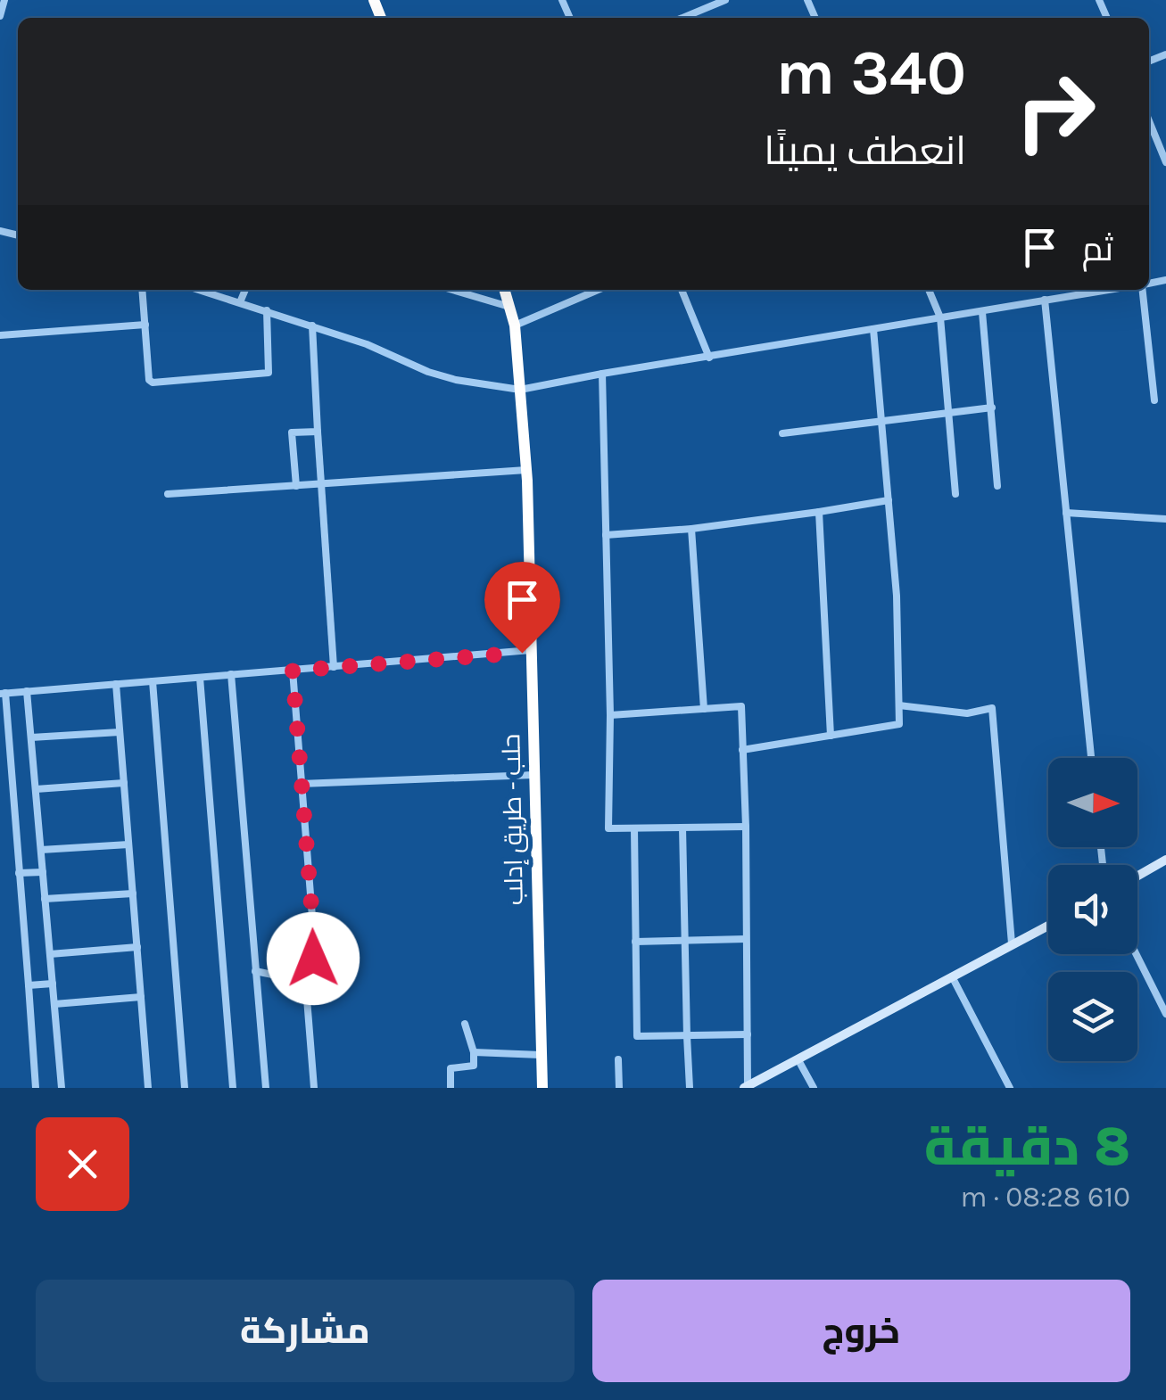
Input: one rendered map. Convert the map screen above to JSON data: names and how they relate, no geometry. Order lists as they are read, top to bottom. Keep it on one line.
{"streets":{"highway":["حلب - طريق إدلب"]},"north":"right","page":{"turn":["340 m","انعطف يمينًا"],"then":"ثم","heading":["8 دقيقة","610 m · 08:28"],"buttons":["خروج","مشاركة"]}}
